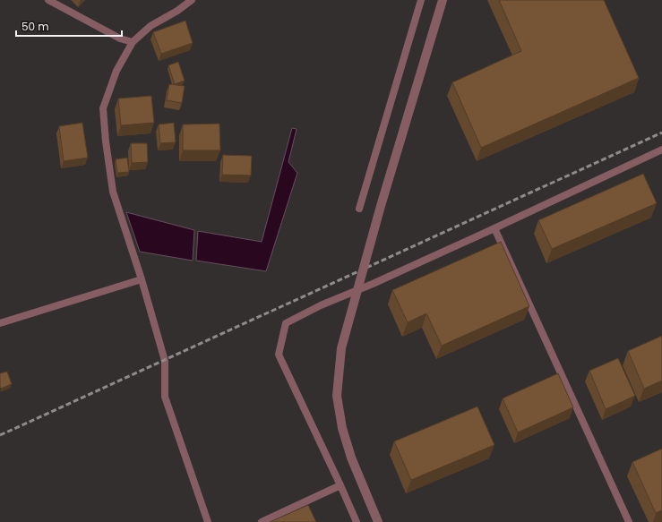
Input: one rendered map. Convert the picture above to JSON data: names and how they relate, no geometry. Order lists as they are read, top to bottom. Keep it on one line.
{"scale_bar":"50 m"}
